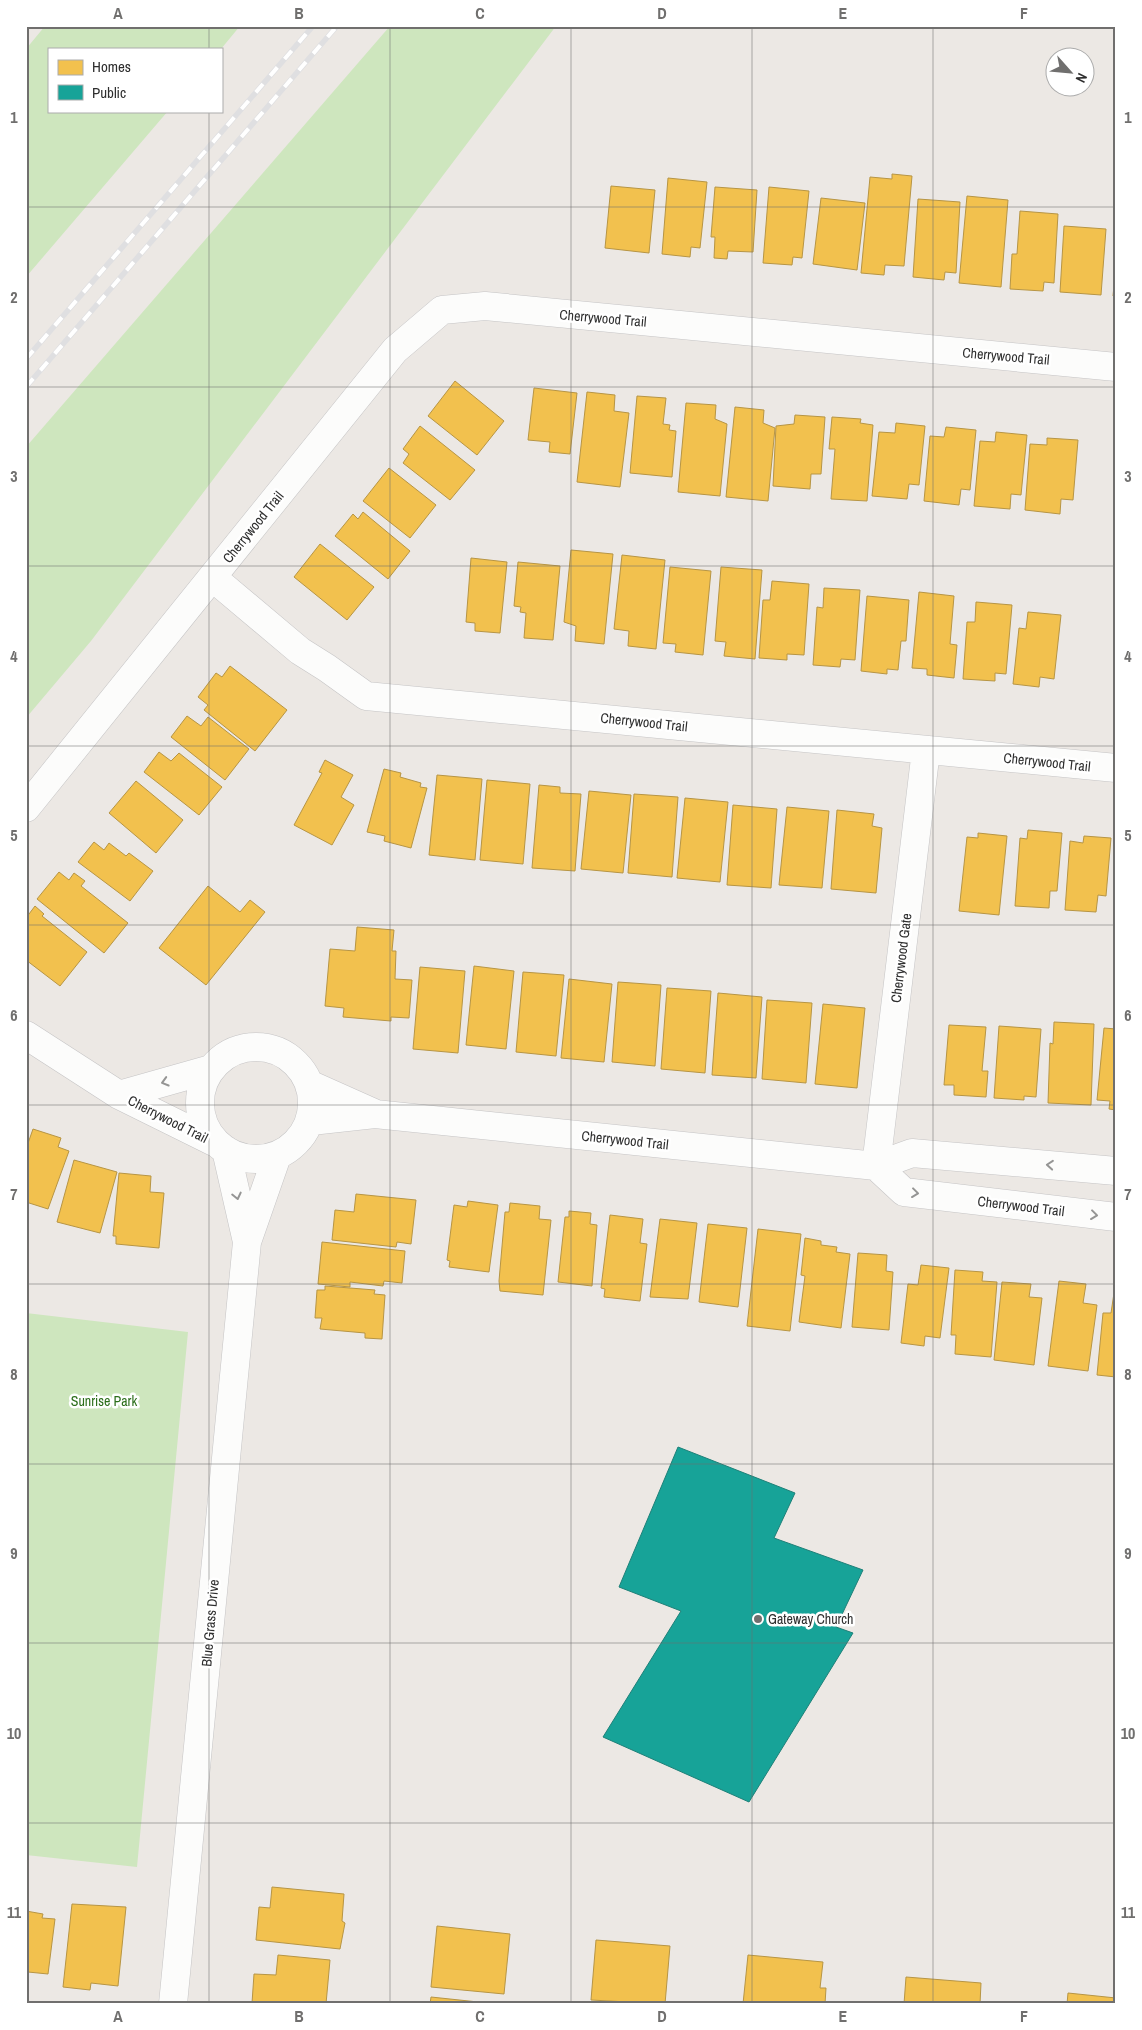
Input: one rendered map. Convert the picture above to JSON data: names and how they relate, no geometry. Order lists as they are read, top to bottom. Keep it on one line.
{"streets":{"street":["Cherrywood Trail","Cherrywood Gate","Blue Grass Drive"]},"crossings":[["Cherrywood Trail","Cherrywood Gate"],["Cherrywood Trail","Blue Grass Drive"]],"parks":["Sunrise Park"],"places":["Gateway Church"],"legend":["Homes","Public"],"north":"bottom right","grid":{"columns":["A","B","C","D","E","F"],"rows":["1","2","3","4","5","6","7","8","9","10","11"]}}
